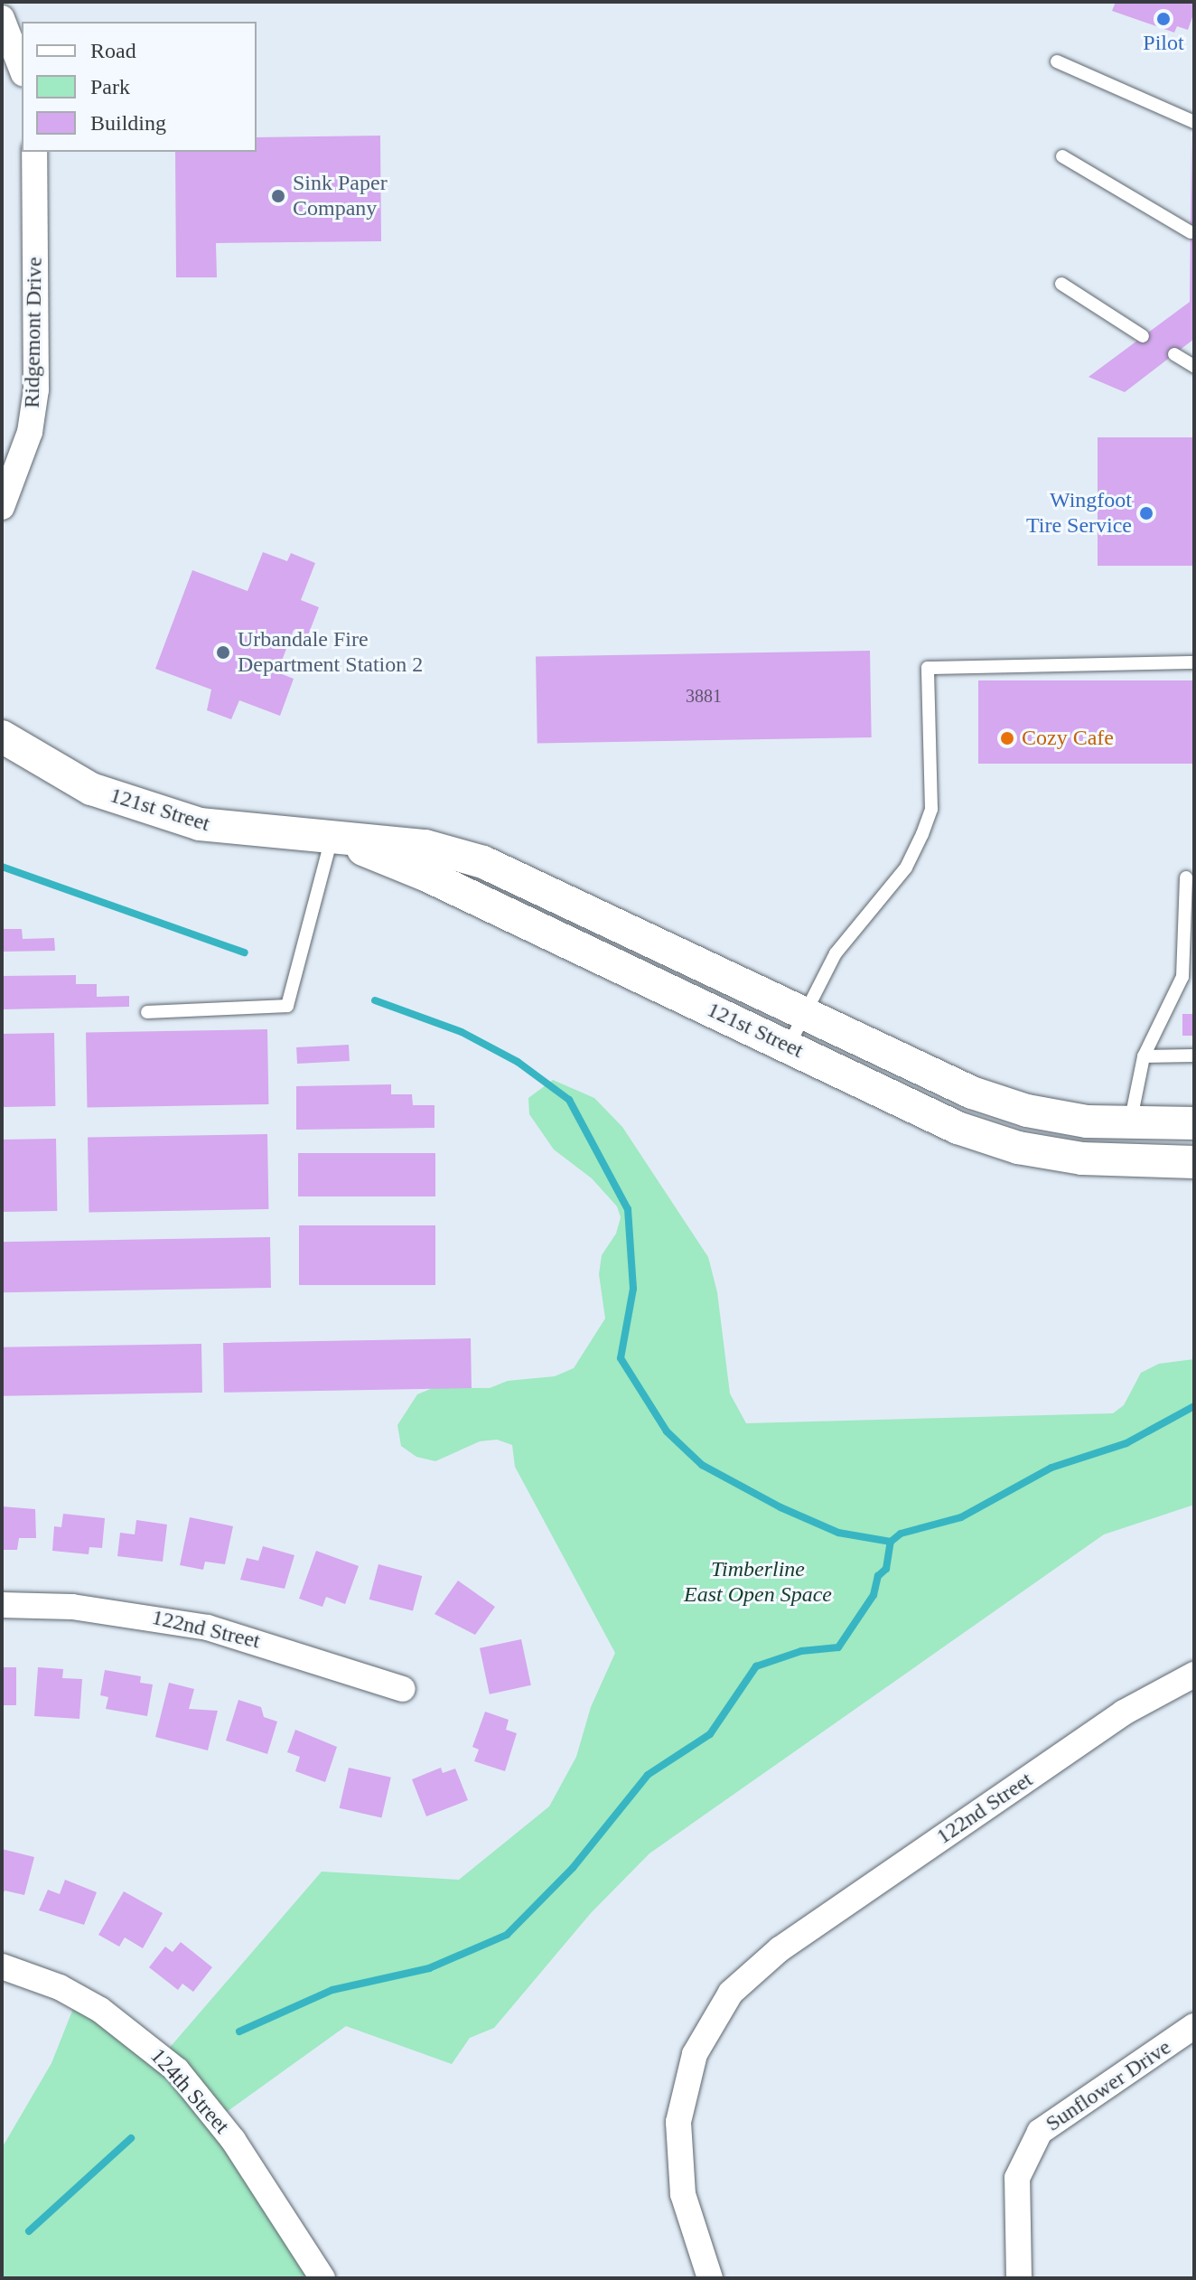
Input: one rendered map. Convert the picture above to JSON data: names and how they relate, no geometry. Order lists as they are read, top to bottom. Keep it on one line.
{"streets":{"street":["Ridgemont Drive","121st Street","122nd Street","Sunflower Drive","124th Street"]},"parks":["Timberline East Open Space"],"places":["Pilot","Sink Paper Company","Wingfoot Tire Service","Urbandale Fire Department Station 2","Cozy Cafe"],"house_numbers":["3881"],"legend":["Road","Park","Building"]}
